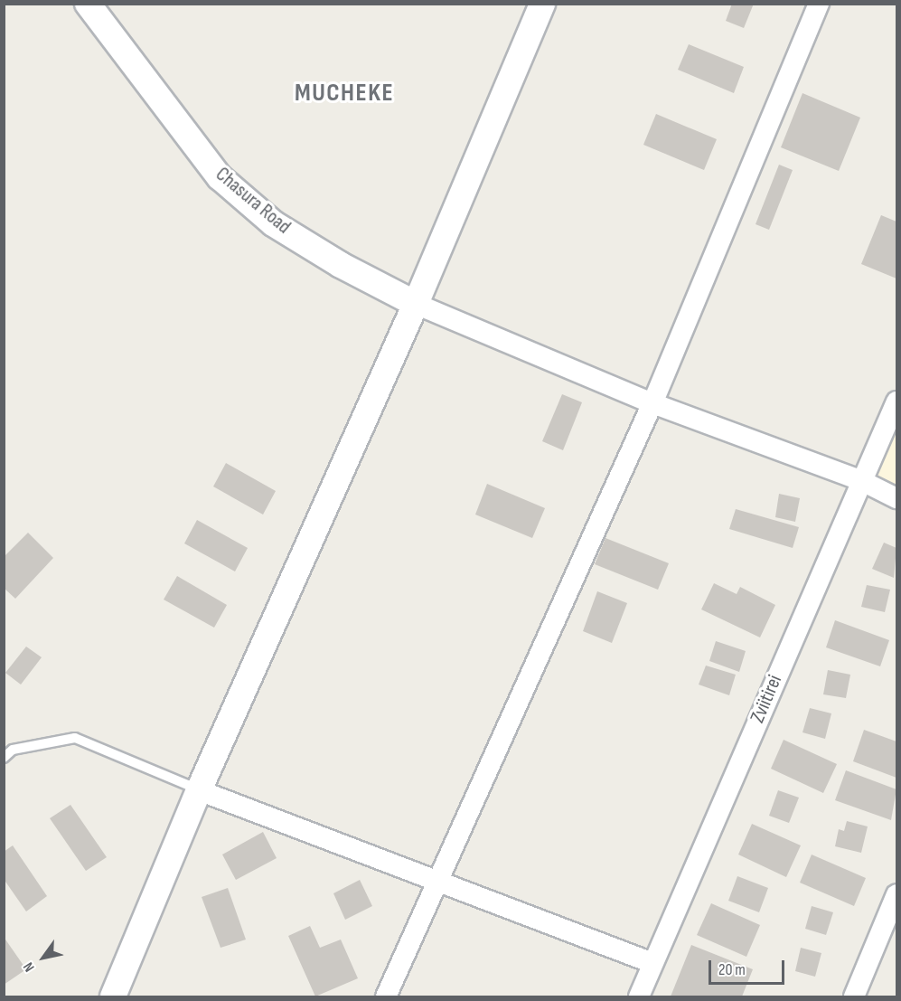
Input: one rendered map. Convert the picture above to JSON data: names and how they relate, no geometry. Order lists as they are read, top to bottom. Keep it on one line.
{"streets":{"street":["Chasura Road","Zviitirei"]},"districts":["MUCHEKE"],"scale_bar":"20 m","north":"bottom left"}
